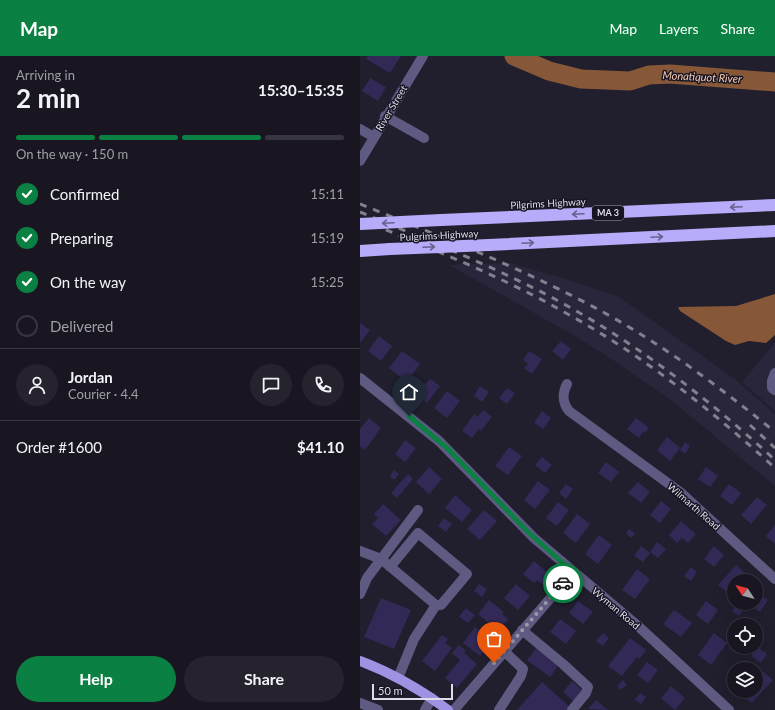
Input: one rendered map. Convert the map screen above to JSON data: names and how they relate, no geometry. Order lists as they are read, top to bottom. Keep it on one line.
{"streets":{"highway":["Pilgrims Highway","MA 3","Pulgrims Highway"],"street":["River Street","Wilmarth Road","Wyman Road"]},"one_way":["Pilgrims Highway","Pulgrims Highway"],"water":["Monatiquot River"],"scale_bar":"50 m","north":"top left","page":{"header":"Map","nav":["Map","Layers","Share"],"heading":["2 min","Arriving in","15:30–15:35"],"panel":["Jordan","Courier · 4.4","Order #1600","$41.10"],"bar":"On the way · 150 m","list":[["Confirmed","15:11"],["Preparing","15:19"],["On the way","15:25"],"Delivered"],"buttons":["Help","Share"],"scale":"50 m"}}
